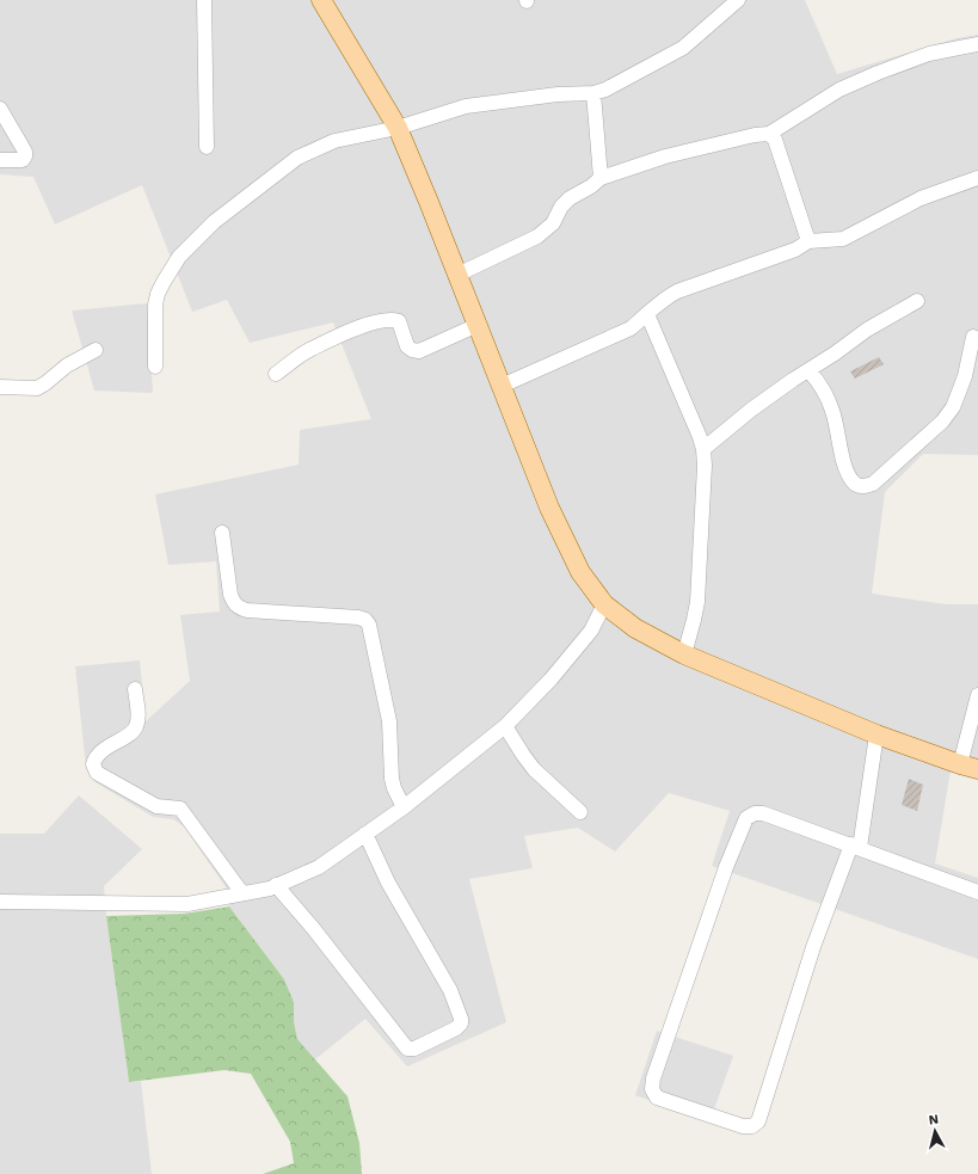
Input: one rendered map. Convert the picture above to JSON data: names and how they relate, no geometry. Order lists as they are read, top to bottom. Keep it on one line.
{"north":"top"}
